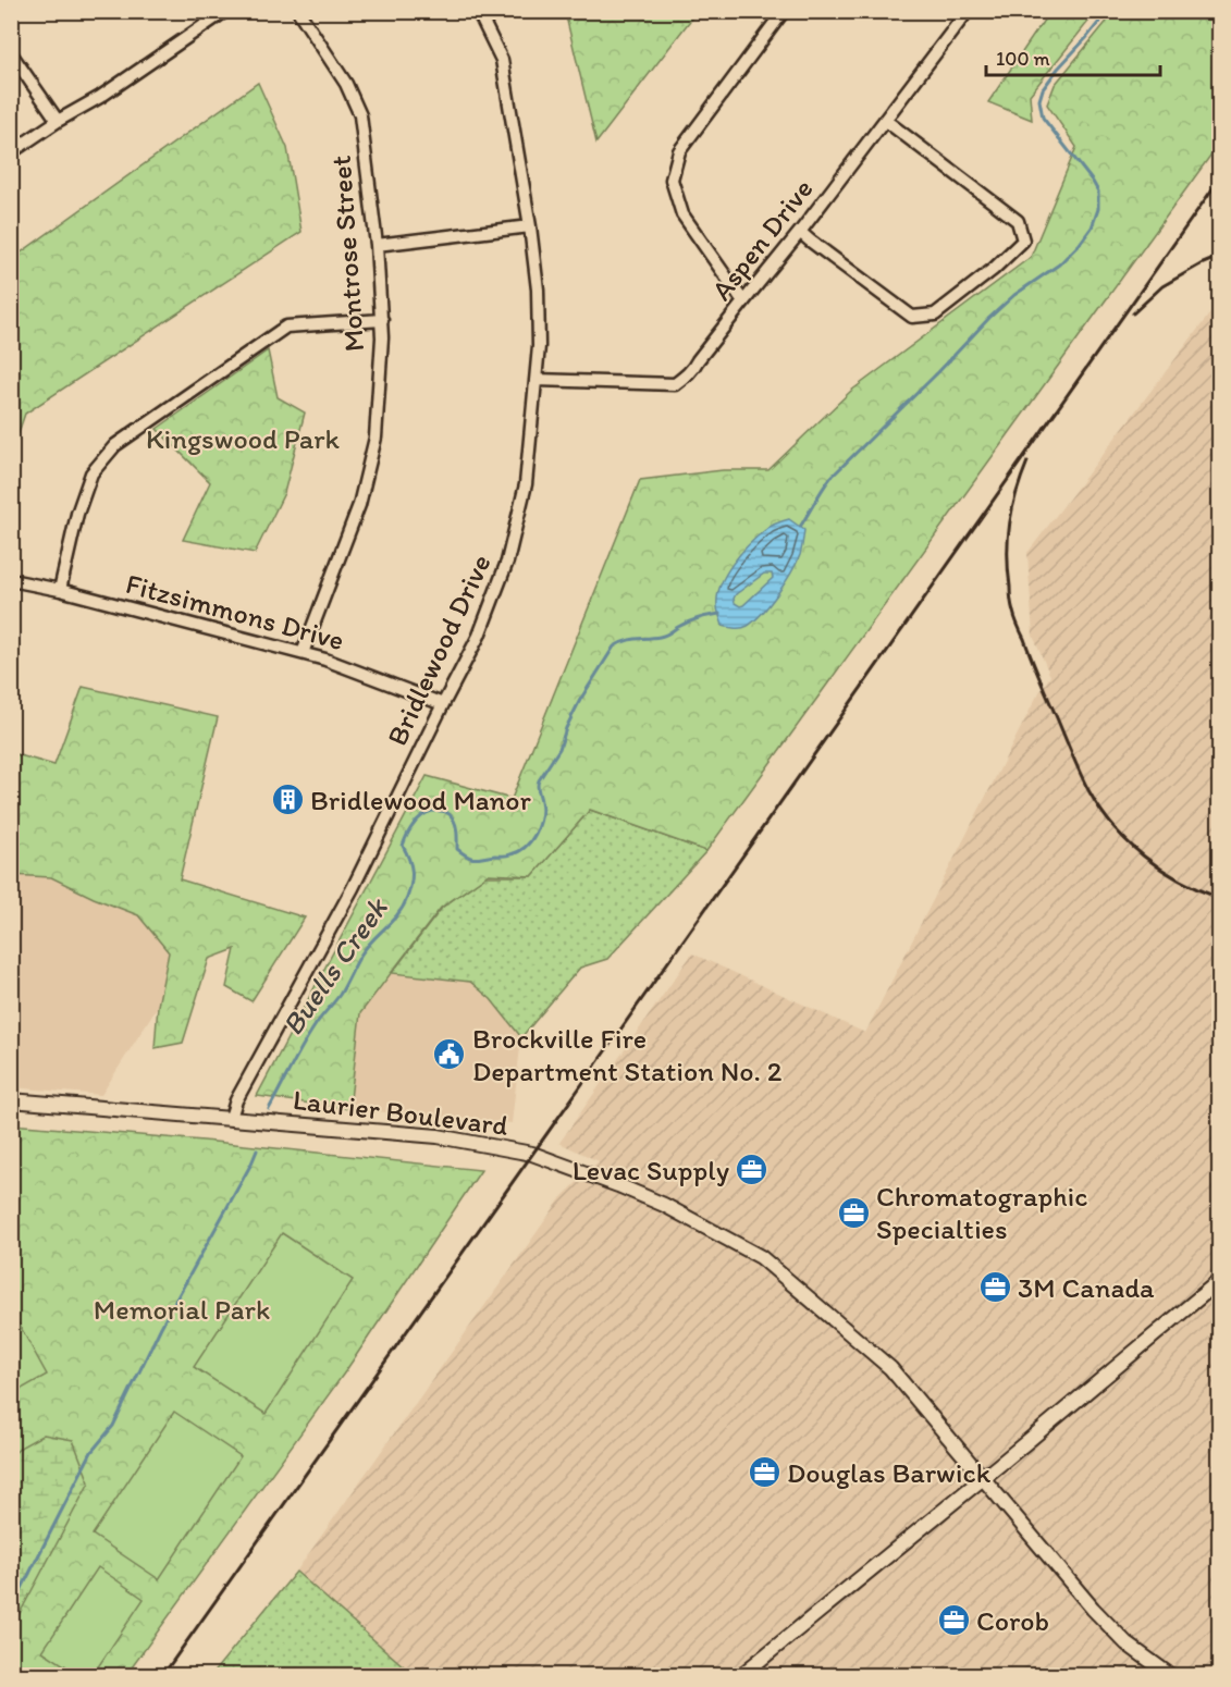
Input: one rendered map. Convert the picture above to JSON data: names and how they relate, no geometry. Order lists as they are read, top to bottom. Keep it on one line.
{"streets":{"street":["Aspen Drive","Montrose Street","Fitzsimmons Drive","Bridlewood Drive","Laurier Boulevard"]},"crossings":[["Aspen Drive","Bridlewood Drive"],["Montrose Street","Fitzsimmons Drive"],["Fitzsimmons Drive","Bridlewood Drive"],["Bridlewood Drive","Laurier Boulevard"]],"water":["Buells Creek"],"parks":["Kingswood Park","Memorial Park"],"places":{"building":["Bridlewood Manor"],"public building":["Brockville Fire Department Station No. 2"],"office":["Levac Supply","Chromatographic Specialties","3M Canada","Douglas Barwick","Corob"]},"scale_bar":"100 m"}
